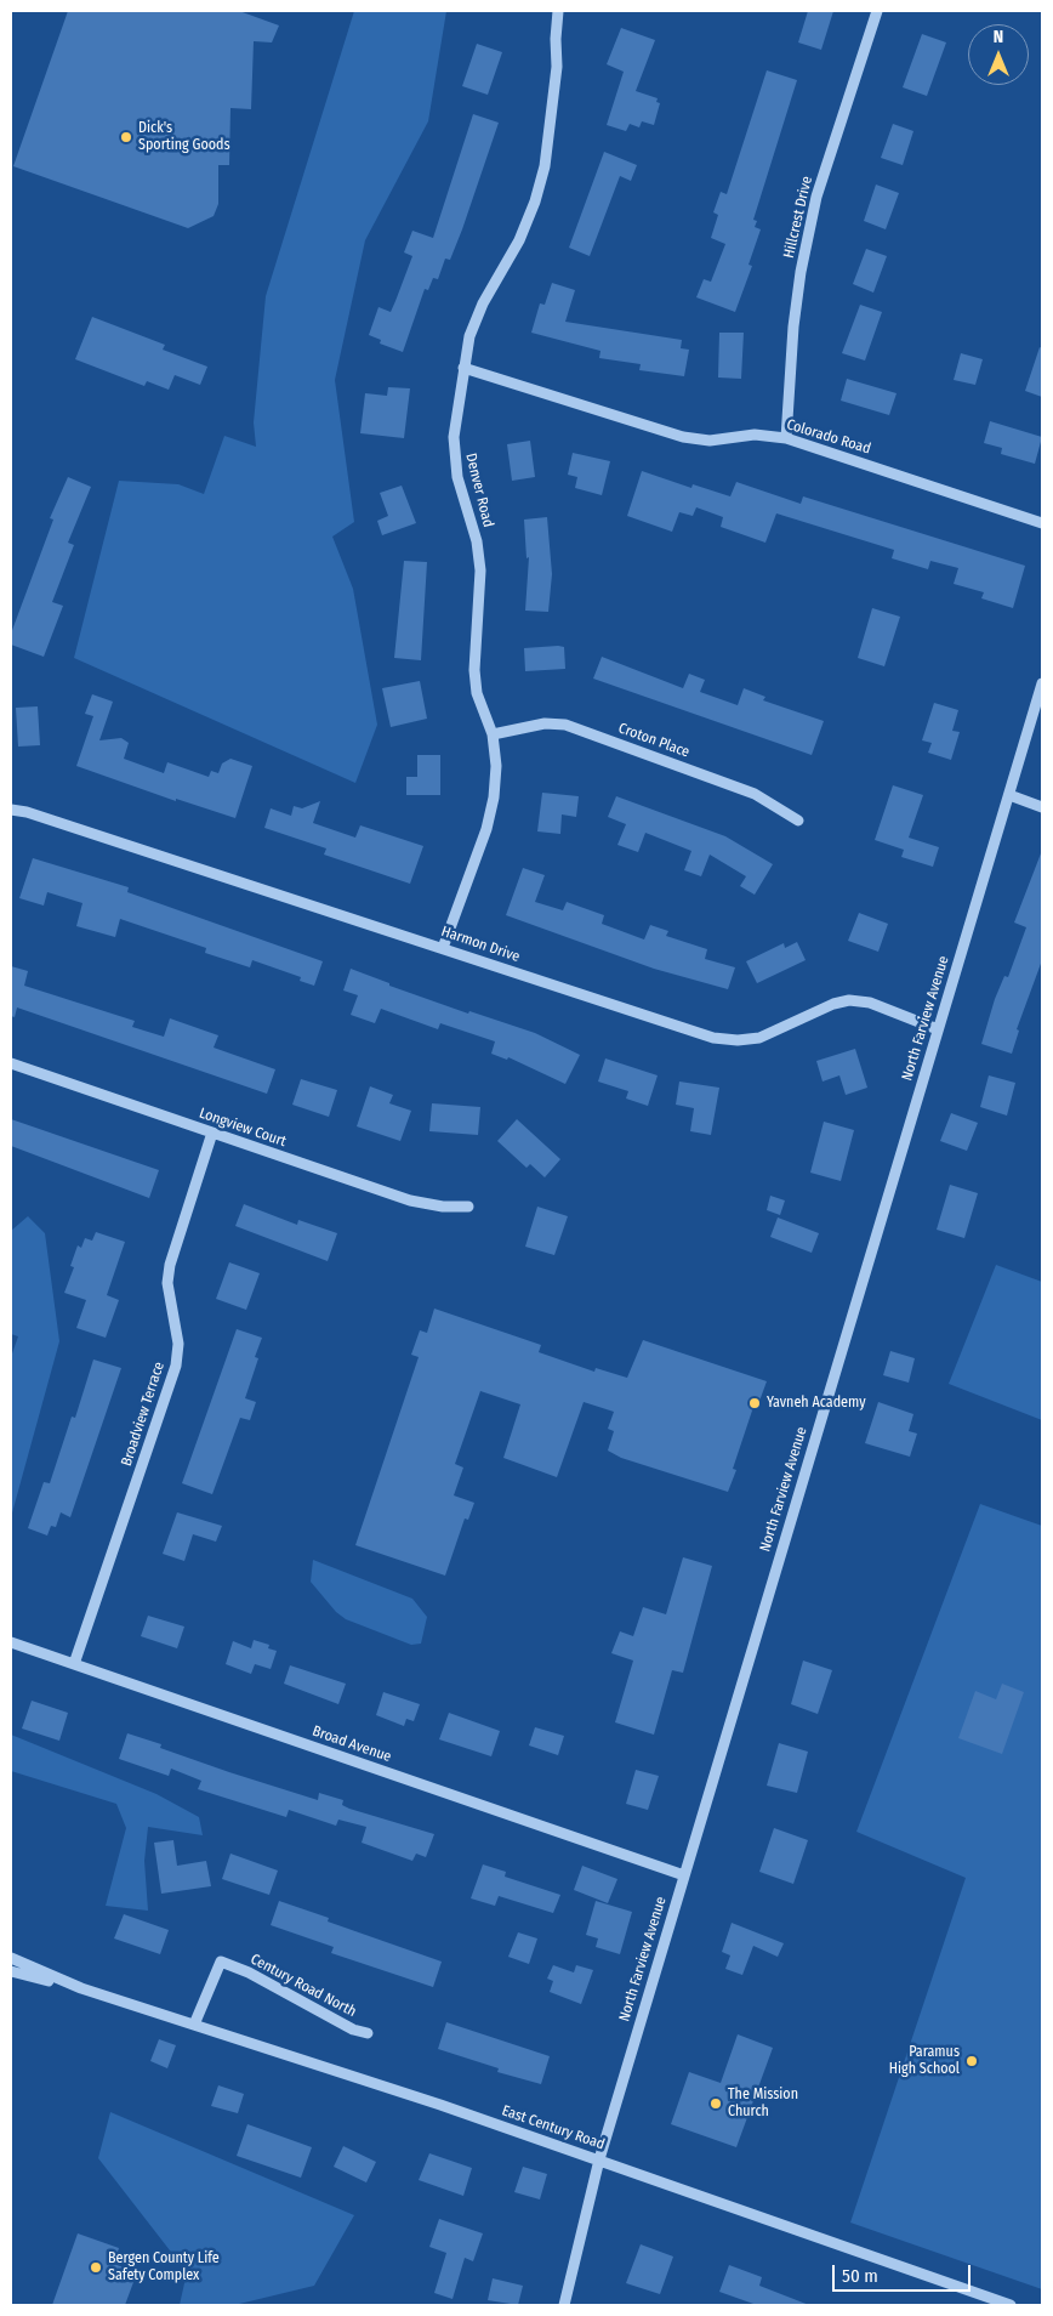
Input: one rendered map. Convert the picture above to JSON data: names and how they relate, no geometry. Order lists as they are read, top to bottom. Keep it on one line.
{"streets":{"street":["Hillcrest Drive","Colorado Road","Denver Road","Croton Place","Harmon Drive","North Farview Avenue","Longview Court","Broadview Terrace","Broad Avenue","Century Road North","East Century Road"]},"crossings":[["Hillcrest Drive","Colorado Road"],["Colorado Road","Denver Road"],["Denver Road","Croton Place"],["Denver Road","Harmon Drive"],["Harmon Drive","North Farview Avenue"],["North Farview Avenue","Broad Avenue"],["North Farview Avenue","East Century Road"],["Longview Court","Broadview Terrace"],["Broadview Terrace","Broad Avenue"],["Century Road North","East Century Road"]],"places":["Dick's Sporting Goods","Yavneh Academy","Paramus High School","The Mission Church","Bergen County Life Safety Complex"],"scale_bar":"50 m","north":"top"}
